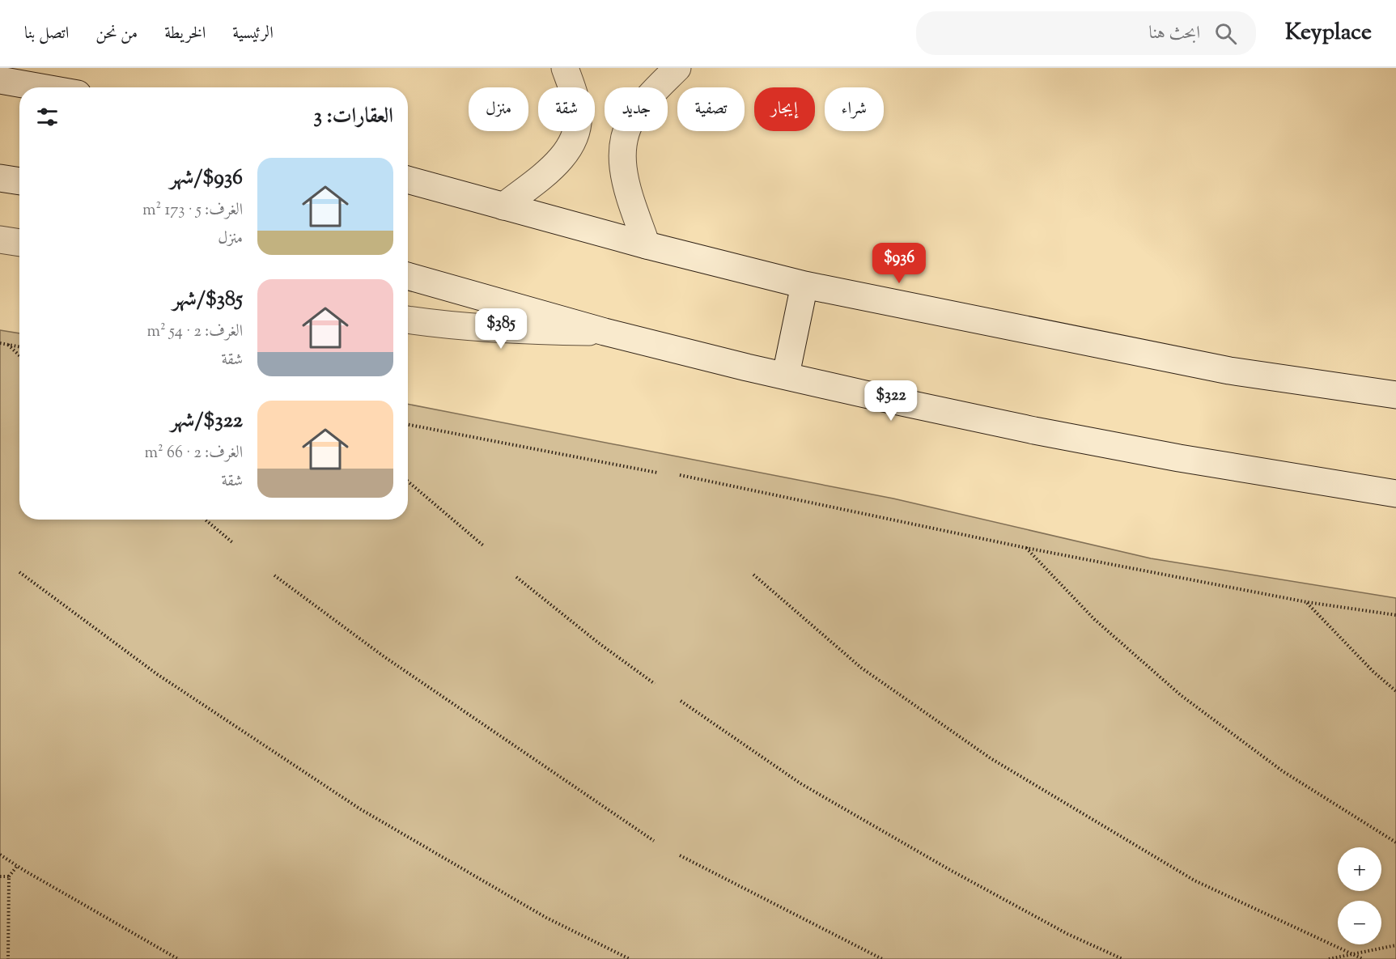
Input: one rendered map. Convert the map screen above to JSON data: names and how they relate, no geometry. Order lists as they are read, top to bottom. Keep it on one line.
{"page":{"header":"Keyplace","search":"ابحث هنا","nav":["الرئيسية","الخريطة","من نحن","اتصل بنا"],"chip":["شراء","إيجار","تصفية","جديد","شقة","منزل"],"heading":"العقارات: 3","list":[{"name":"$936/شهر","note":"الغرف: 5 · 173 m² · منزل"},{"name":"$385/شهر","note":"الغرف: 2 · 54 m² · شقة"},{"name":"$322/شهر","note":"الغرف: 2 · 66 m² · شقة"}],"price":["$936","$385","$322"],"map_buttons":["+","−"]}}
